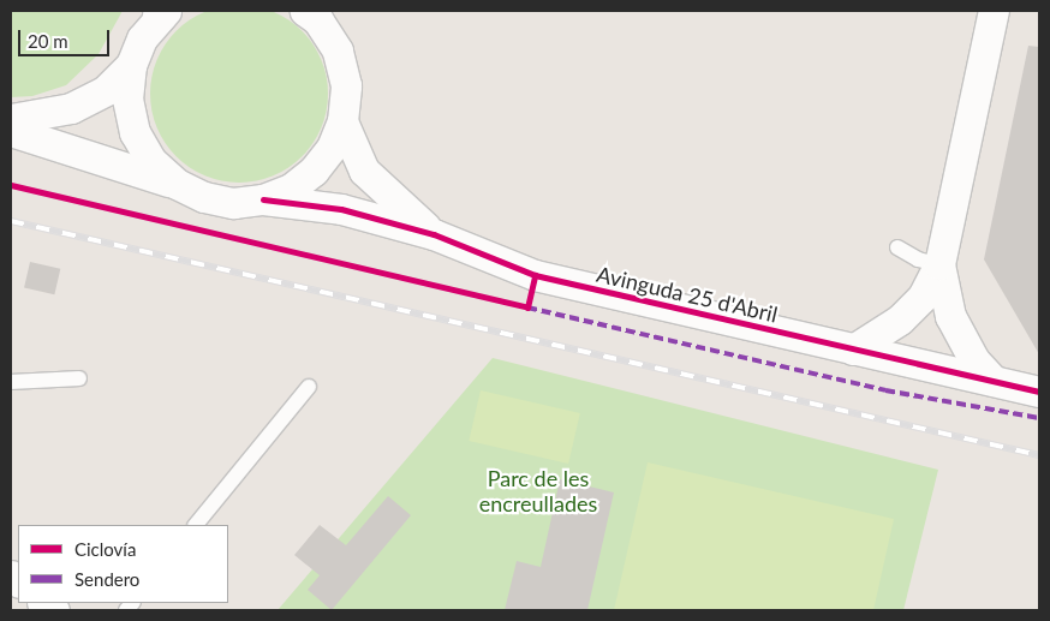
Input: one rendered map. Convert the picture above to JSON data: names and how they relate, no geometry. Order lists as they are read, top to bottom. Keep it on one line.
{"streets":{"street":["Avinguda 25 d'Abril"]},"parks":["Parc de les encreullades"],"legend":["Ciclovía","Sendero"],"scale_bar":"20 m"}
